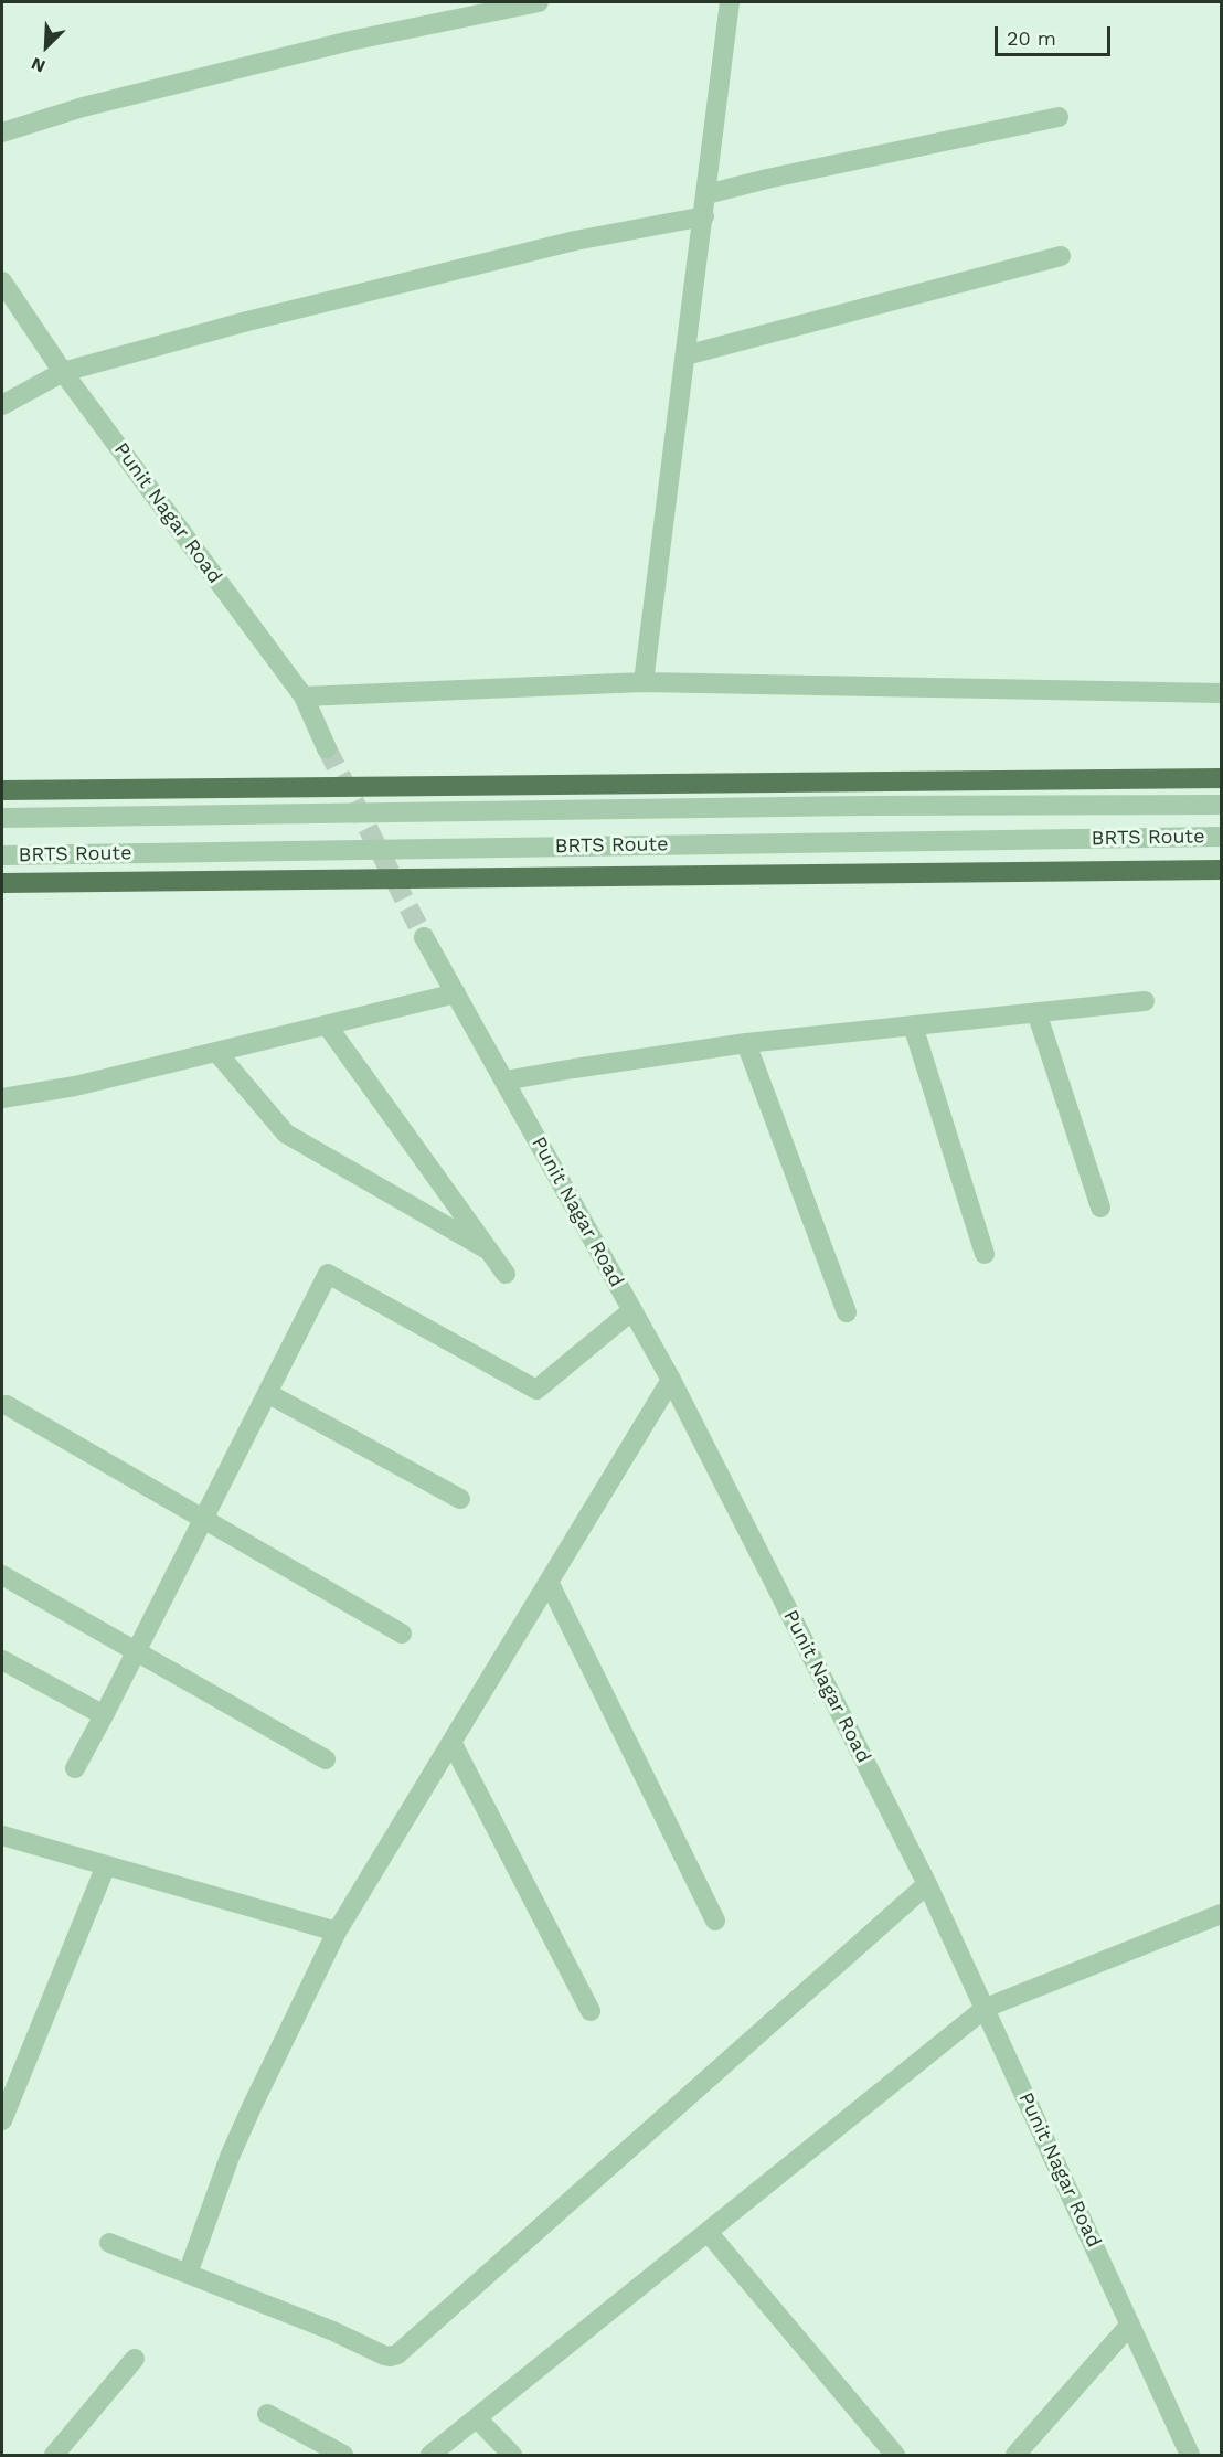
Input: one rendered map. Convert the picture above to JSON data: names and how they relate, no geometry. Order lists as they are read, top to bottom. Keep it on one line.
{"streets":{"street":["Punit Nagar Road","BRTS Route"]},"scale_bar":"20 m","north":"bottom left"}
